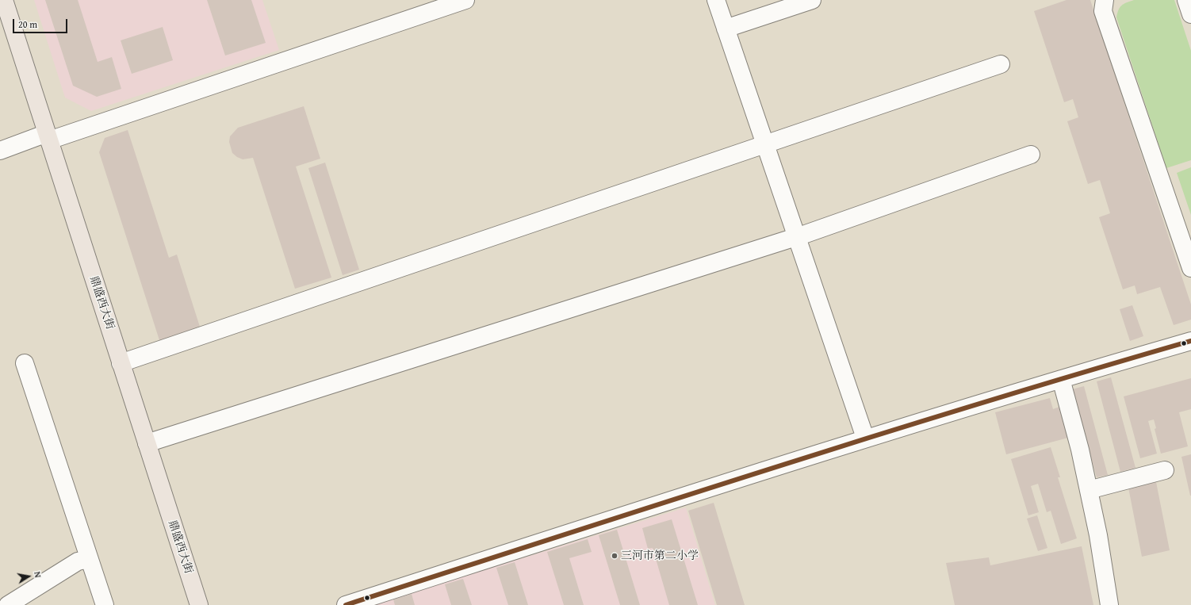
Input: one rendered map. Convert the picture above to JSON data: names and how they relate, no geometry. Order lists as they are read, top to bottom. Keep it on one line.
{"streets":{"main road":["鼎盛西大街"]},"places":["三河市第二小学"],"scale_bar":"20 m","north":"right"}
